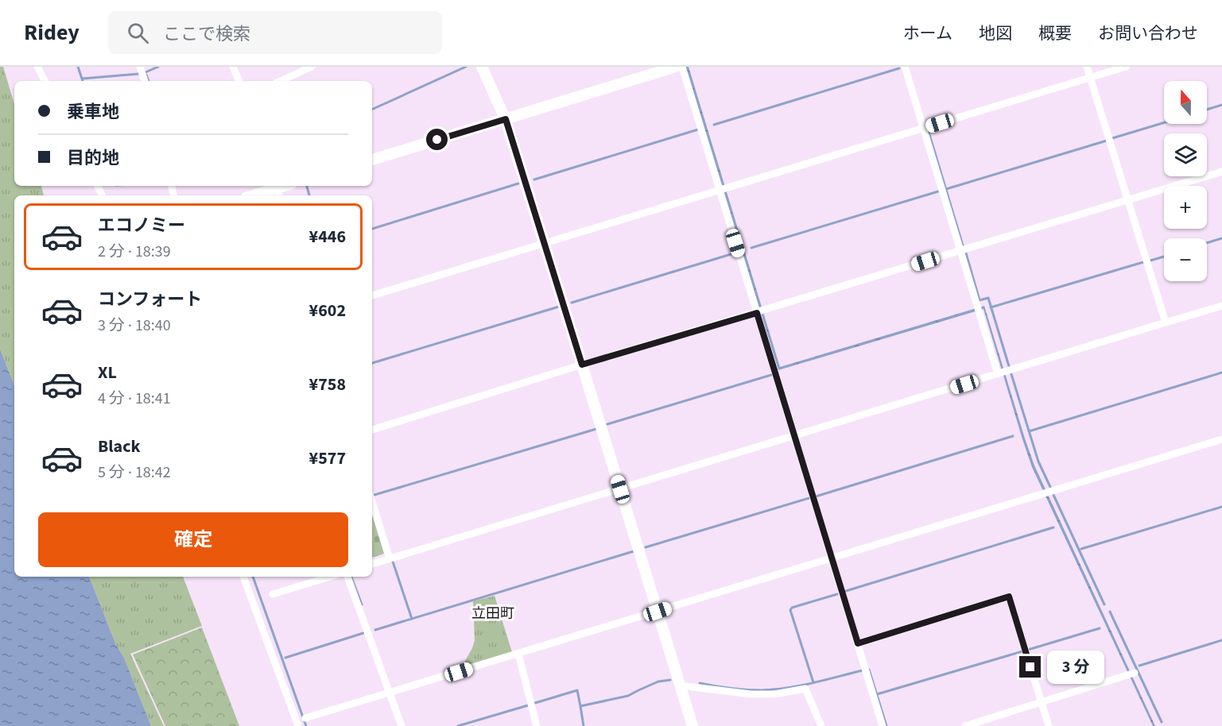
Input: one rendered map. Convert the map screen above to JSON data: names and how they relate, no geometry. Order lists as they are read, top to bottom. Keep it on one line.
{"districts":["立田町"],"north":"top","page":{"header":"Ridey","search":"ここで検索","nav":["ホーム","地図","概要","お問い合わせ"],"map_buttons":["+","−"],"banner":["乗車地","目的地"],"list":[{"name":"エコノミー","note":"2 分 · 18:39","value":"¥446"},{"name":"コンフォート","note":"3 分 · 18:40","value":"¥602"},{"name":"XL","note":"4 分 · 18:41","value":"¥758"},{"name":"Black","note":"5 分 · 18:42","value":"¥577"}],"buttons":"確定","bubble":"3 分"}}
